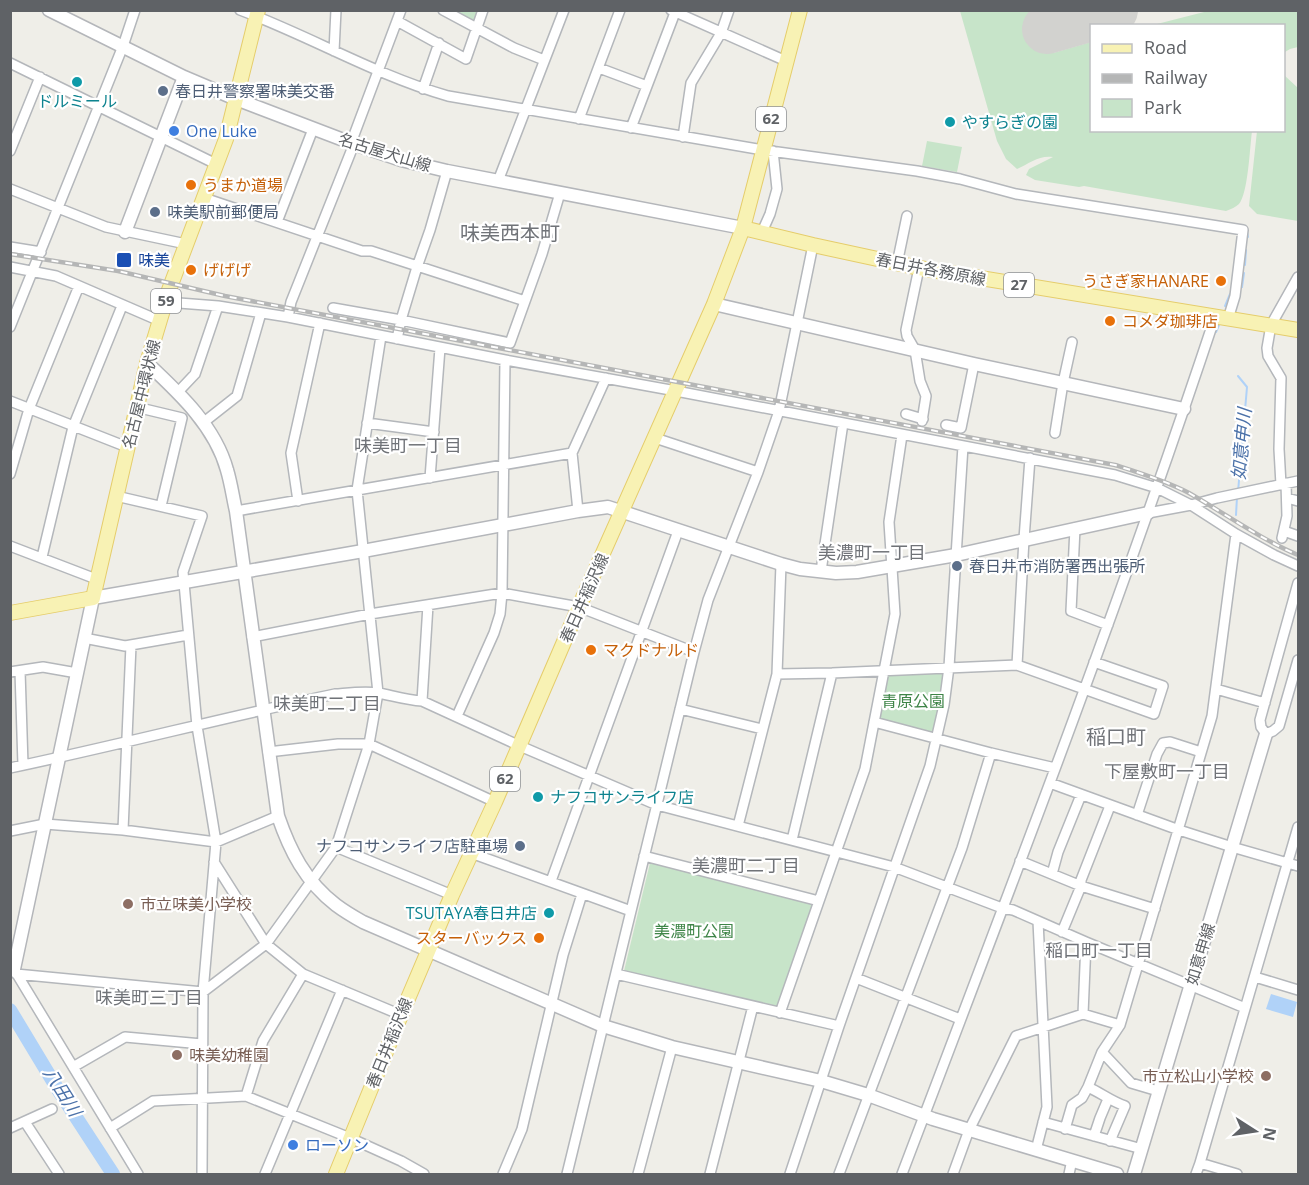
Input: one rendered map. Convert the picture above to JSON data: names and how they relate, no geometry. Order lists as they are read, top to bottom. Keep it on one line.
{"streets":{"main road":["62","春日井各務原線","27","59","名古屋中環状線","春日井稲沢線"],"street":["名古屋犬山線","如意申線"]},"crossings":[["名古屋犬山線","春日井各務原線"],["名古屋犬山線","名古屋中環状線"],["名古屋犬山線","春日井稲沢線"],["春日井各務原線","春日井稲沢線"]],"districts":["味美西本町","味美町一丁目","美濃町一丁目","味美町二丁目","稲口町","下屋敷町一丁目","美濃町二丁目","稲口町一丁目","味美町三丁目"],"water":["如意申川","八田川"],"parks":["青原公園","美濃町公園"],"places":{"other":["ドルミール","春日井警察署味美交番","やすらぎの園","One Luke","うまか道場","味美駅前郵便局","げげげ","うさぎ家HANARE","コメダ珈琲店","春日井市消防署西出張所","マクドナルド","ナフコサンライフ店","ナフコサンライフ店駐車場","市立味美小学校","TSUTAYA春日井店","スターバックス","味美幼稚園","市立松山小学校","ローソン"],"transit":["味美"]},"legend":["Road","Railway","Park"],"north":"right"}
